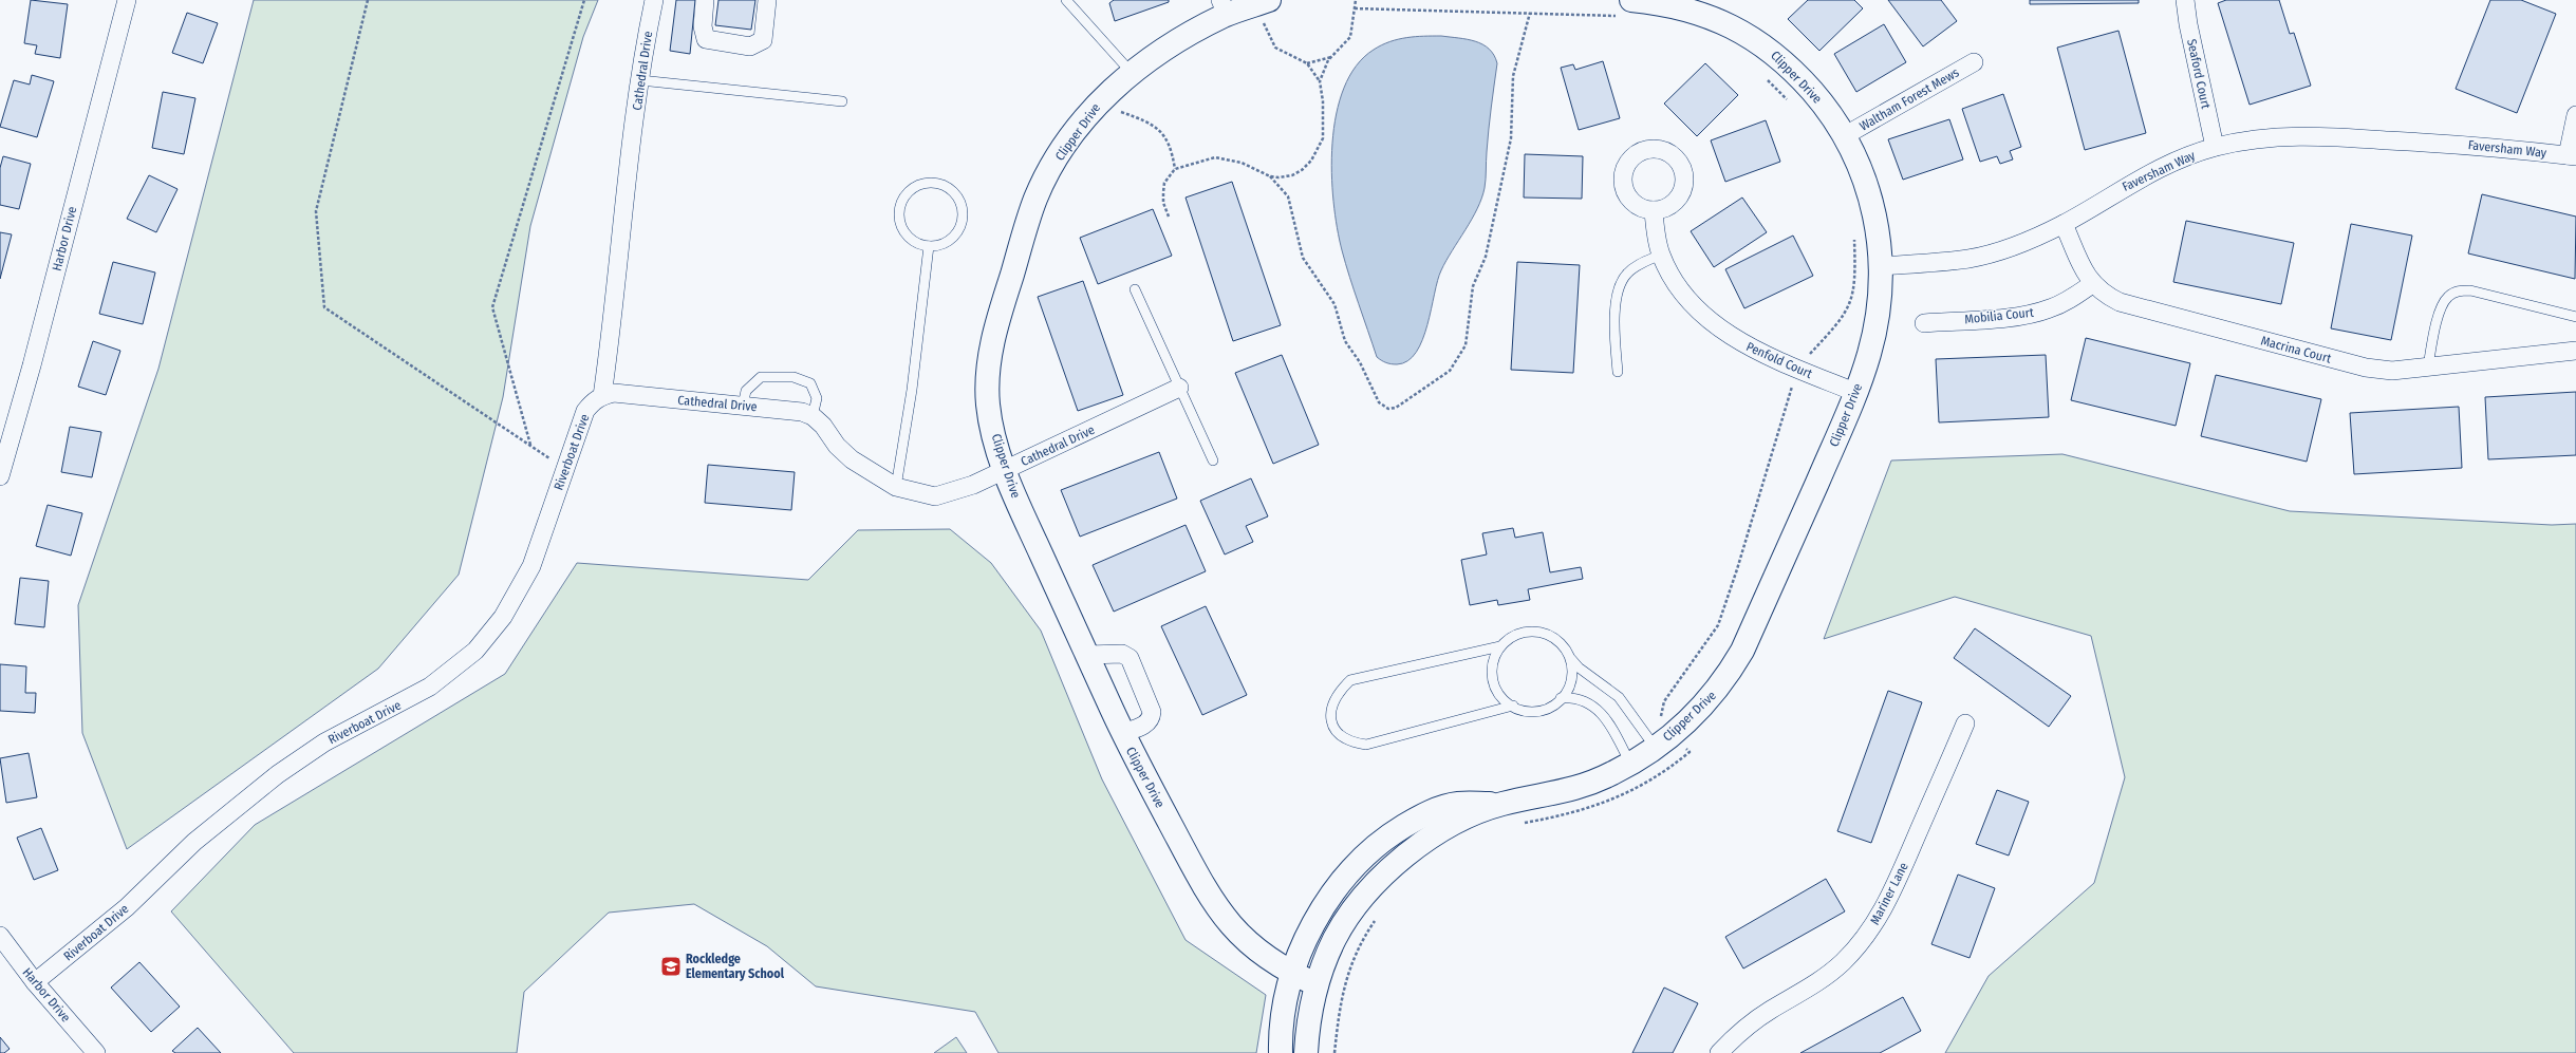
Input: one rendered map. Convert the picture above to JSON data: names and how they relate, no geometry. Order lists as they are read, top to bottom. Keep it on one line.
{"streets":{"street":["Cathedral Drive","Seaford Court","Clipper Drive","Waltham Forest Mews","Faversham Way","Harbor Drive","Mobilia Court","Macrina Court","Penfold Court","Riverboat Drive","Mariner Lane"]},"crossings":[["Cathedral Drive","Clipper Drive"],["Cathedral Drive","Riverboat Drive"],["Seaford Court","Faversham Way"],["Clipper Drive","Waltham Forest Mews"],["Clipper Drive","Faversham Way"],["Clipper Drive","Penfold Court"],["Faversham Way","Macrina Court"],["Harbor Drive","Riverboat Drive"],["Mobilia Court","Macrina Court"]],"places":{"school or university":["Rockledge Elementary School"]}}
